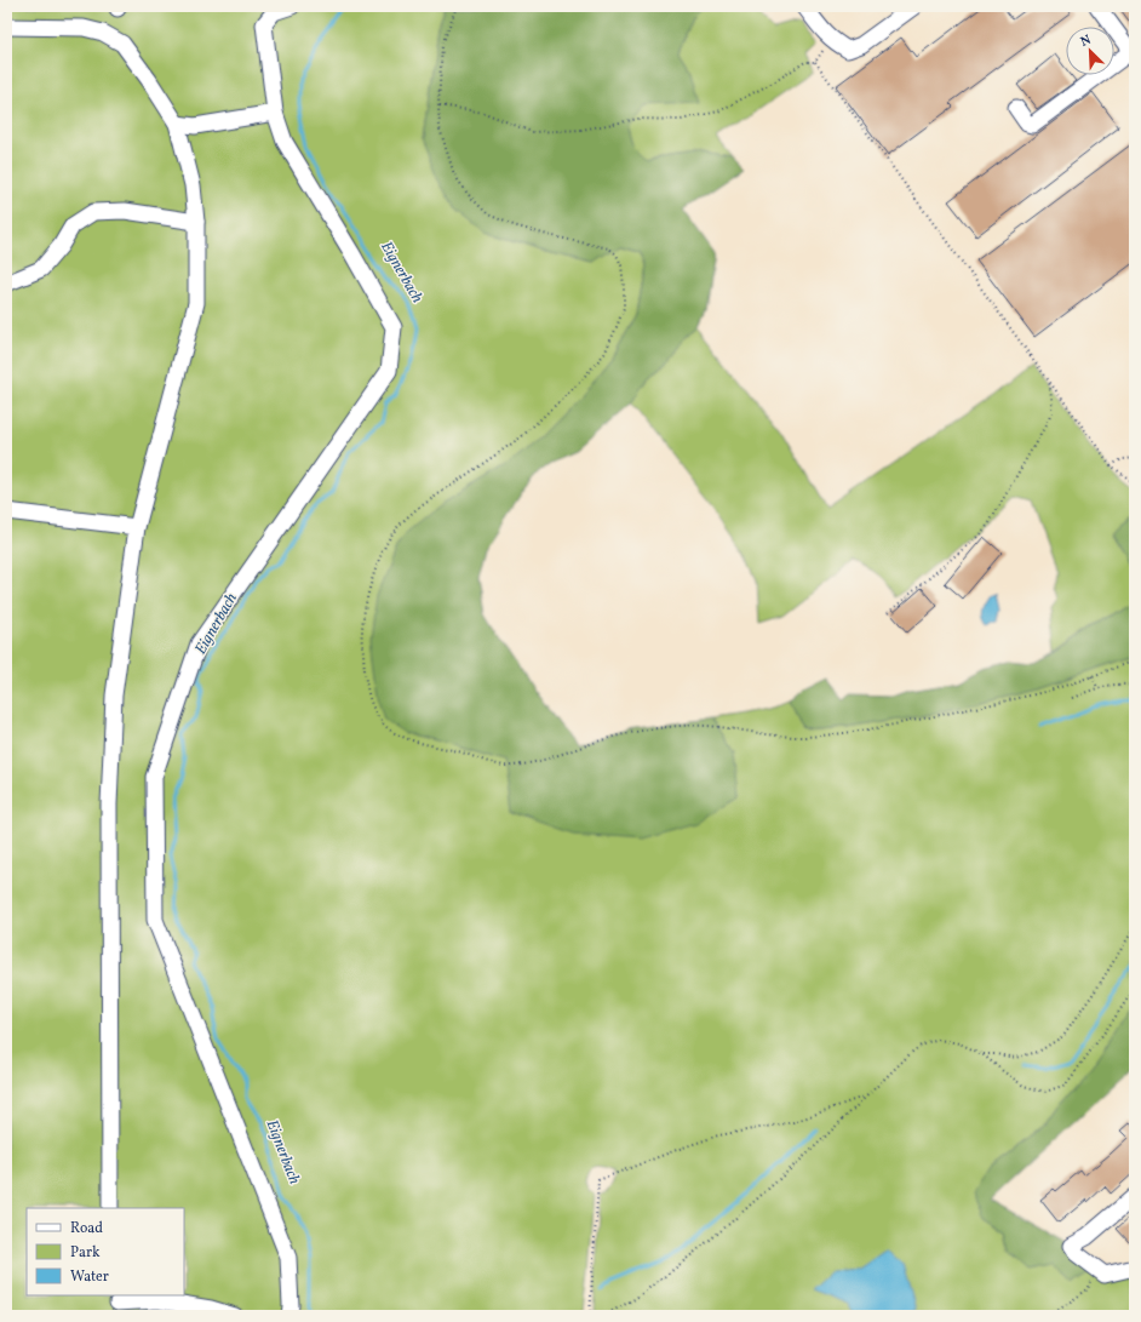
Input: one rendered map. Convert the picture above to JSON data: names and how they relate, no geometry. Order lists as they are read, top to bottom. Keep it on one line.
{"water":["Eignerbach"],"legend":["Road","Park","Water"],"north":"top left"}
